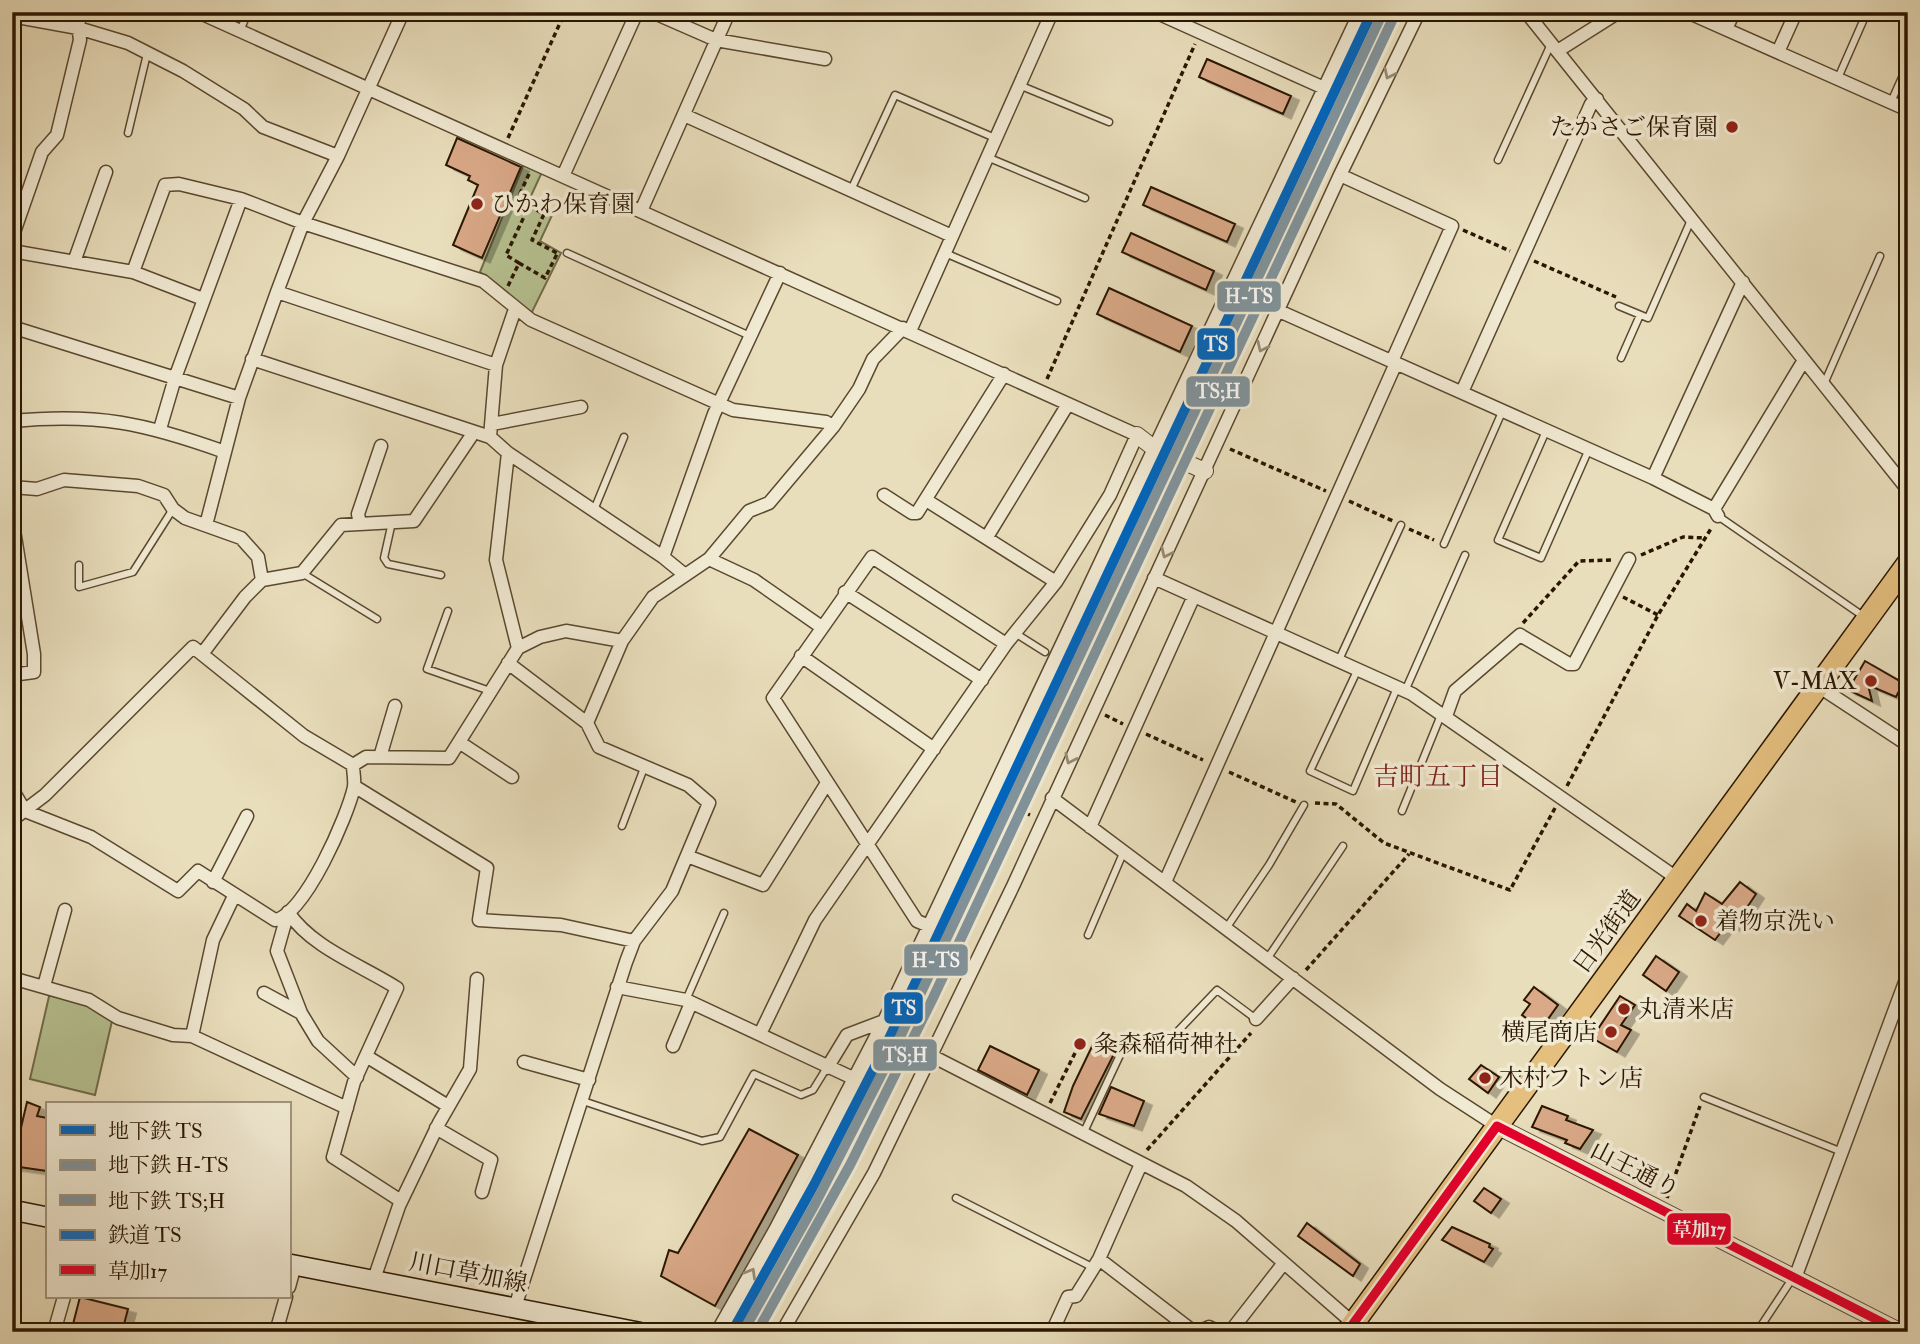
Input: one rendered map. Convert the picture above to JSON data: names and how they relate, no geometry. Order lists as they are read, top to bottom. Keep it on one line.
{"streets":{"main road":["日光街道","川口草加線"],"street":["山王通り"]},"crossings":[["日光街道","山王通り"]],"districts":["吉町五丁目"],"places":["たかさご保育園","ひかわ保育園","V-MAX","着物京洗い","丸清米店","横尾商店","粂森稲荷神社","木村フトン店"],"lines":["metro line TS","metro line H-TS","metro line TS;H","rail line TS","transit line 草加17"],"legend":["地下鉄 TS","地下鉄 H-TS","地下鉄 TS;H","鉄道 TS","草加17"]}
